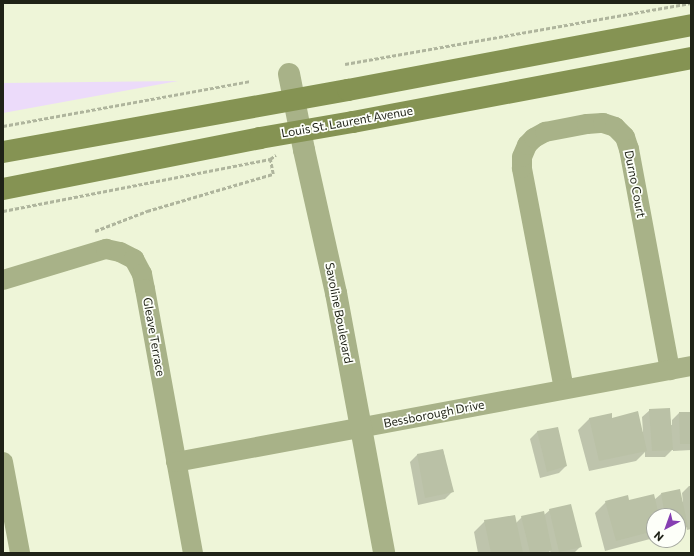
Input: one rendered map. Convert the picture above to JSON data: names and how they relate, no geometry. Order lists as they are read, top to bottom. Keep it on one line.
{"streets":{"main road":["Louis St. Laurent Avenue"],"street":["Durno Court","Savoline Boulevard","Gleave Terrace","Bessborough Drive"]},"crossings":[["Louis St. Laurent Avenue","Savoline Boulevard"],["Durno Court","Bessborough Drive"],["Savoline Boulevard","Bessborough Drive"],["Gleave Terrace","Bessborough Drive"]],"north":"bottom left"}
